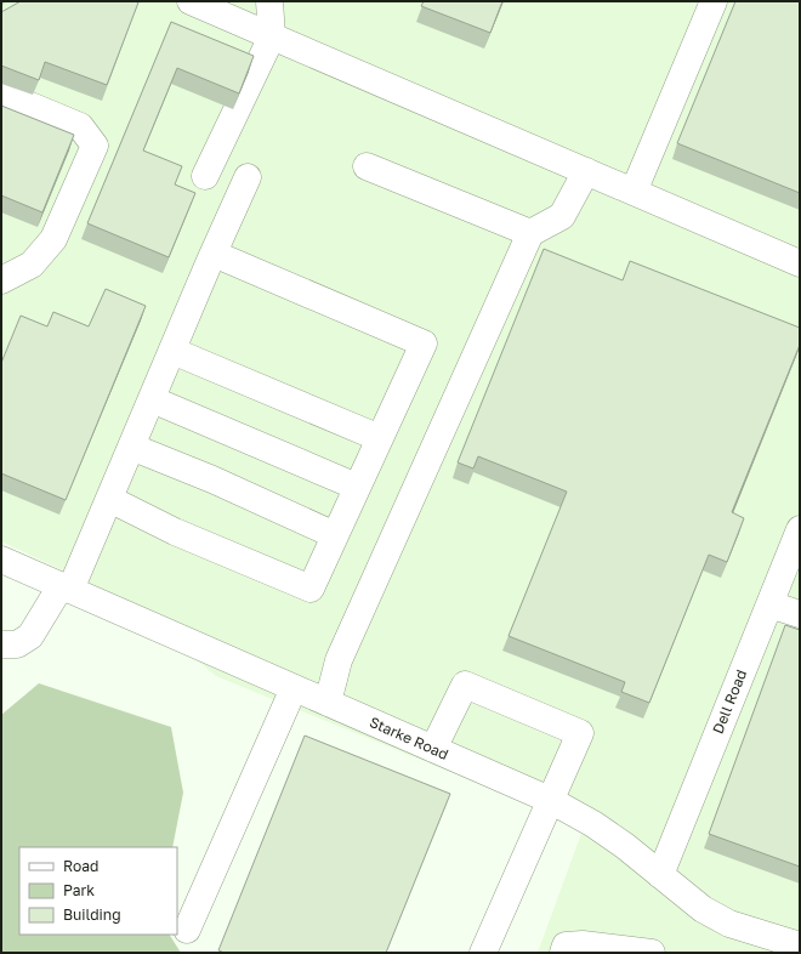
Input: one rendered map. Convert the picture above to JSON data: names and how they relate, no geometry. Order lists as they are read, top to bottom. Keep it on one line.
{"streets":{"street":["Dell Road","Starke Road"]},"crossings":[["Dell Road","Starke Road"]],"legend":["Road","Park","Building"]}
